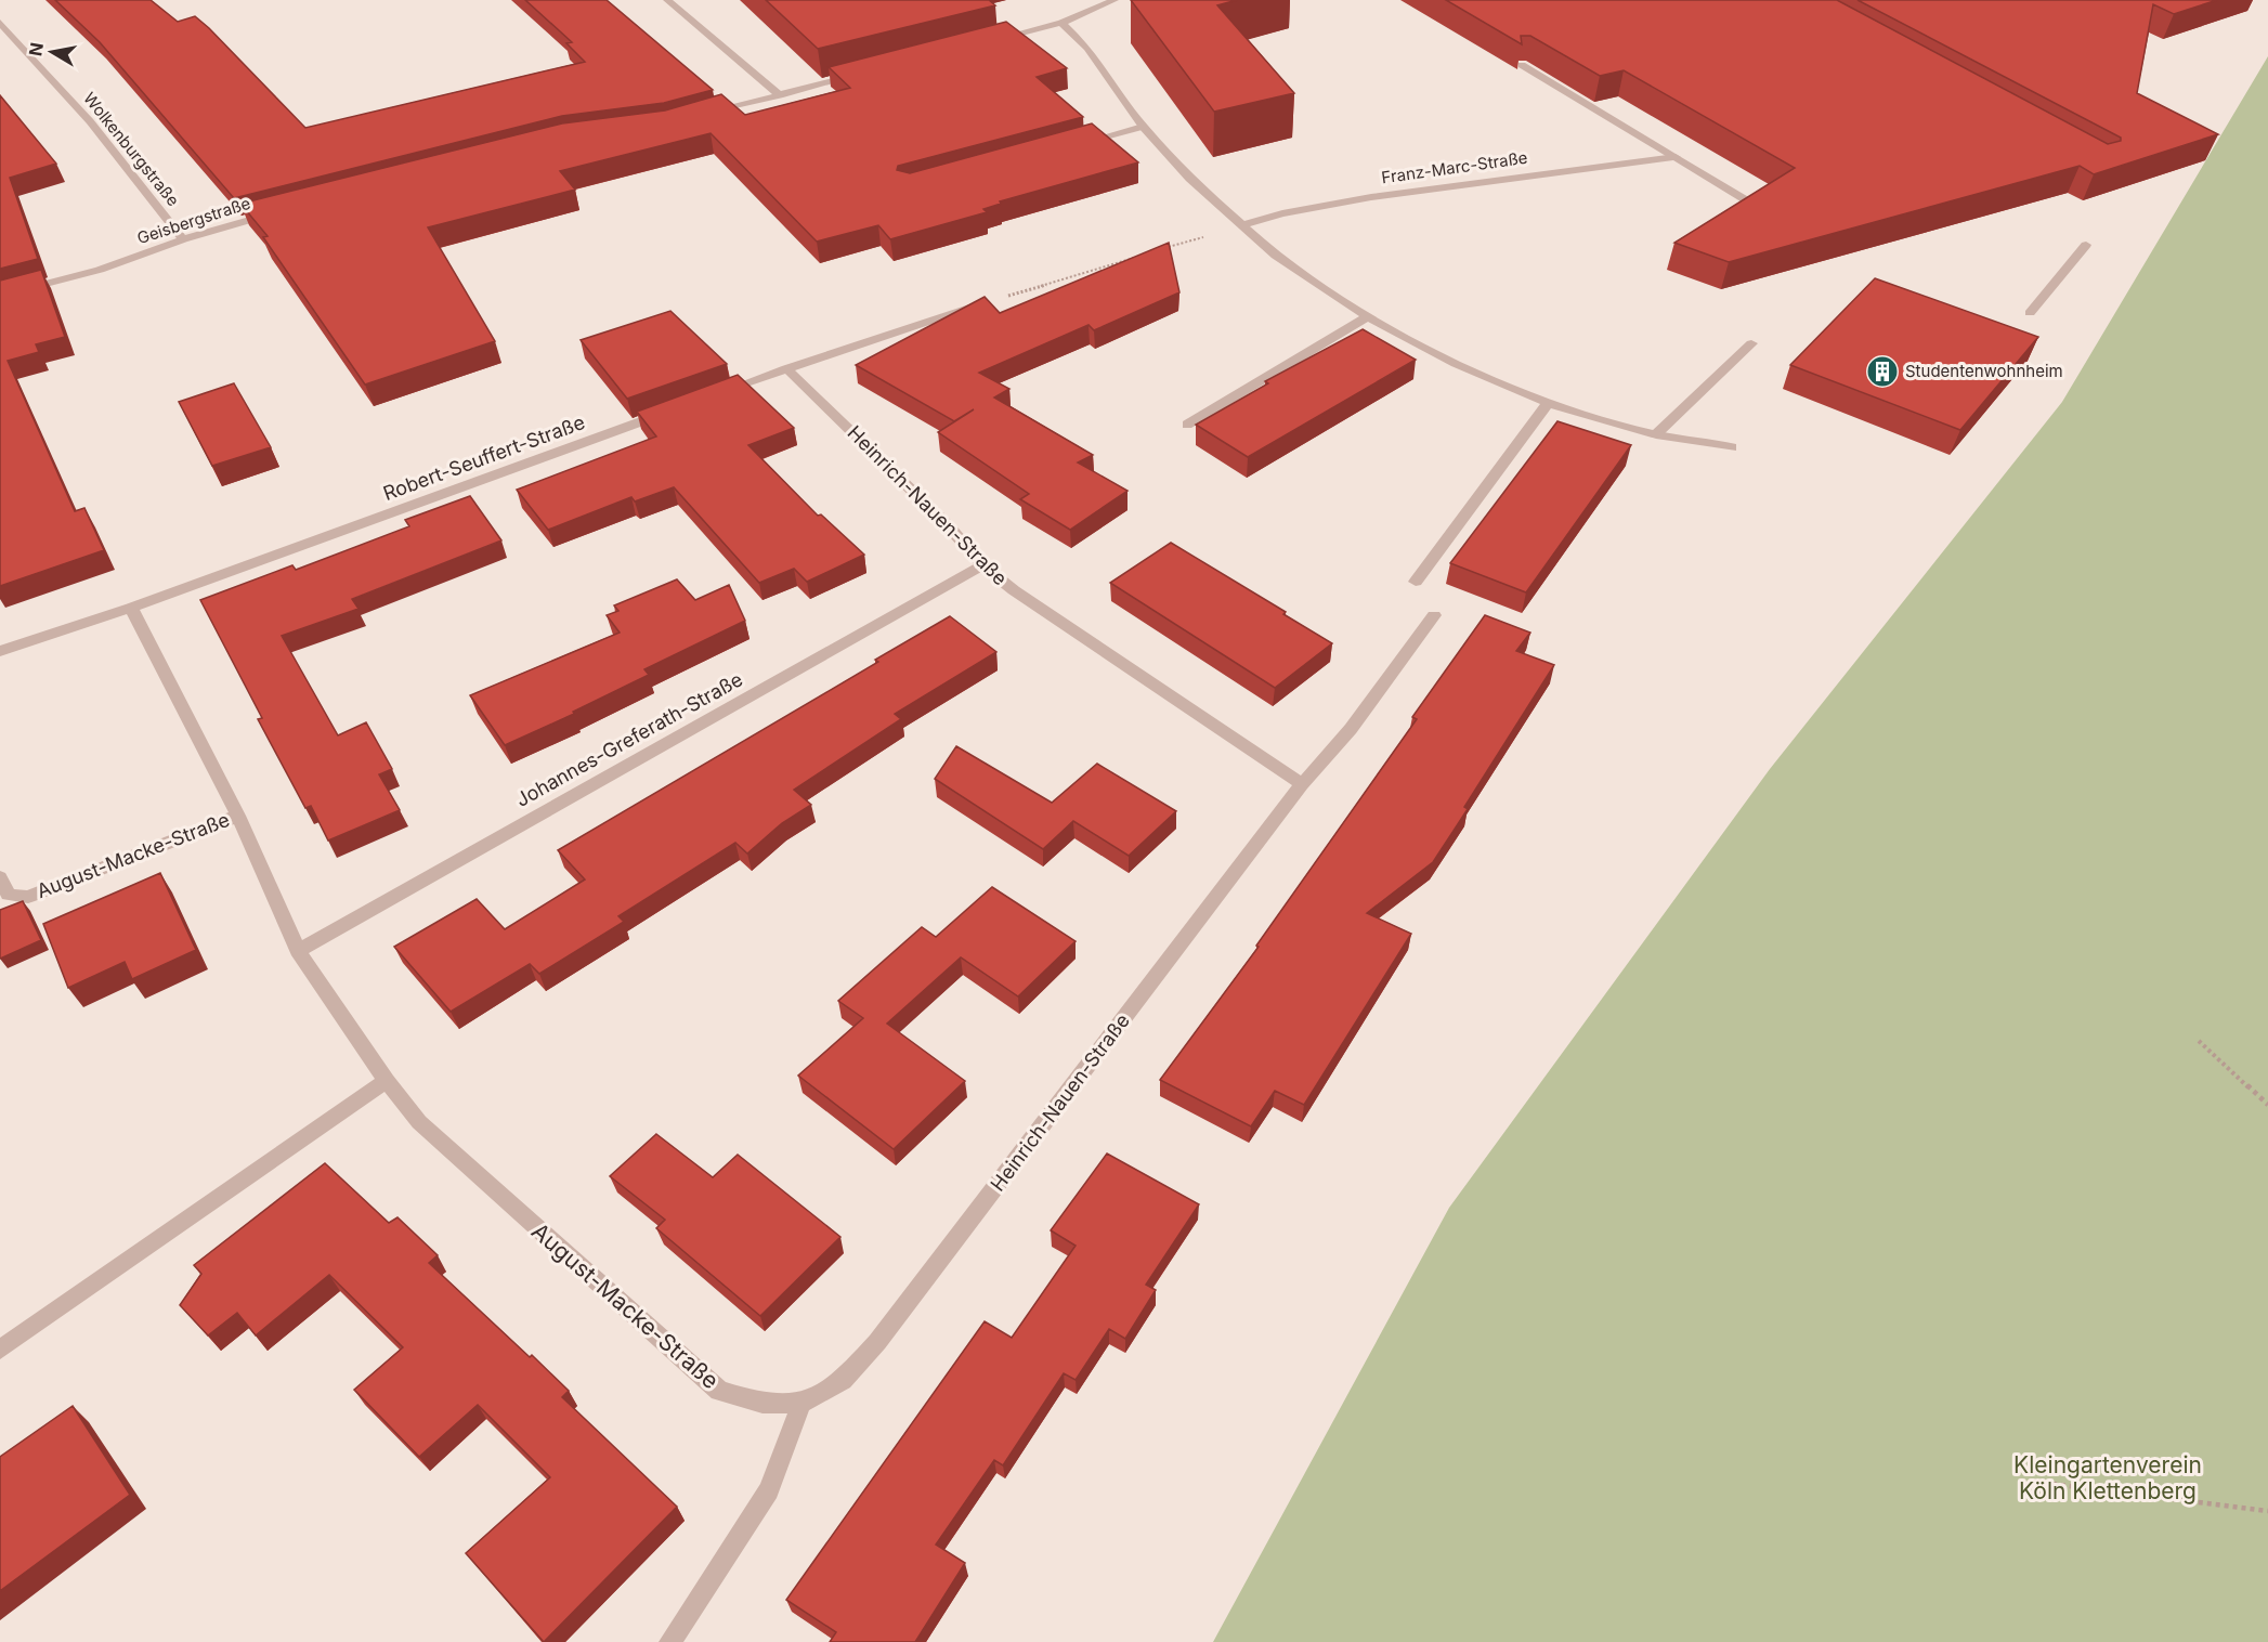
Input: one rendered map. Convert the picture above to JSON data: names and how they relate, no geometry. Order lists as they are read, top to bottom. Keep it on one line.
{"streets":{"street":["Wolkenburgstraße","Franz-Marc-Straße","Geisbergstraße","Robert-Seuffert-Straße","Heinrich-Nauen-Straße","Johannes-Greferath-Straße","August-Macke-Straße"]},"crossings":[["Wolkenburgstraße","Geisbergstraße"],["Robert-Seuffert-Straße","August-Macke-Straße"],["Heinrich-Nauen-Straße","Johannes-Greferath-Straße"],["Heinrich-Nauen-Straße","August-Macke-Straße"],["Johannes-Greferath-Straße","August-Macke-Straße"]],"parks":["Kleingartenverein Köln Klettenberg"],"places":{"building":["Studentenwohnheim"]},"north":"left"}
